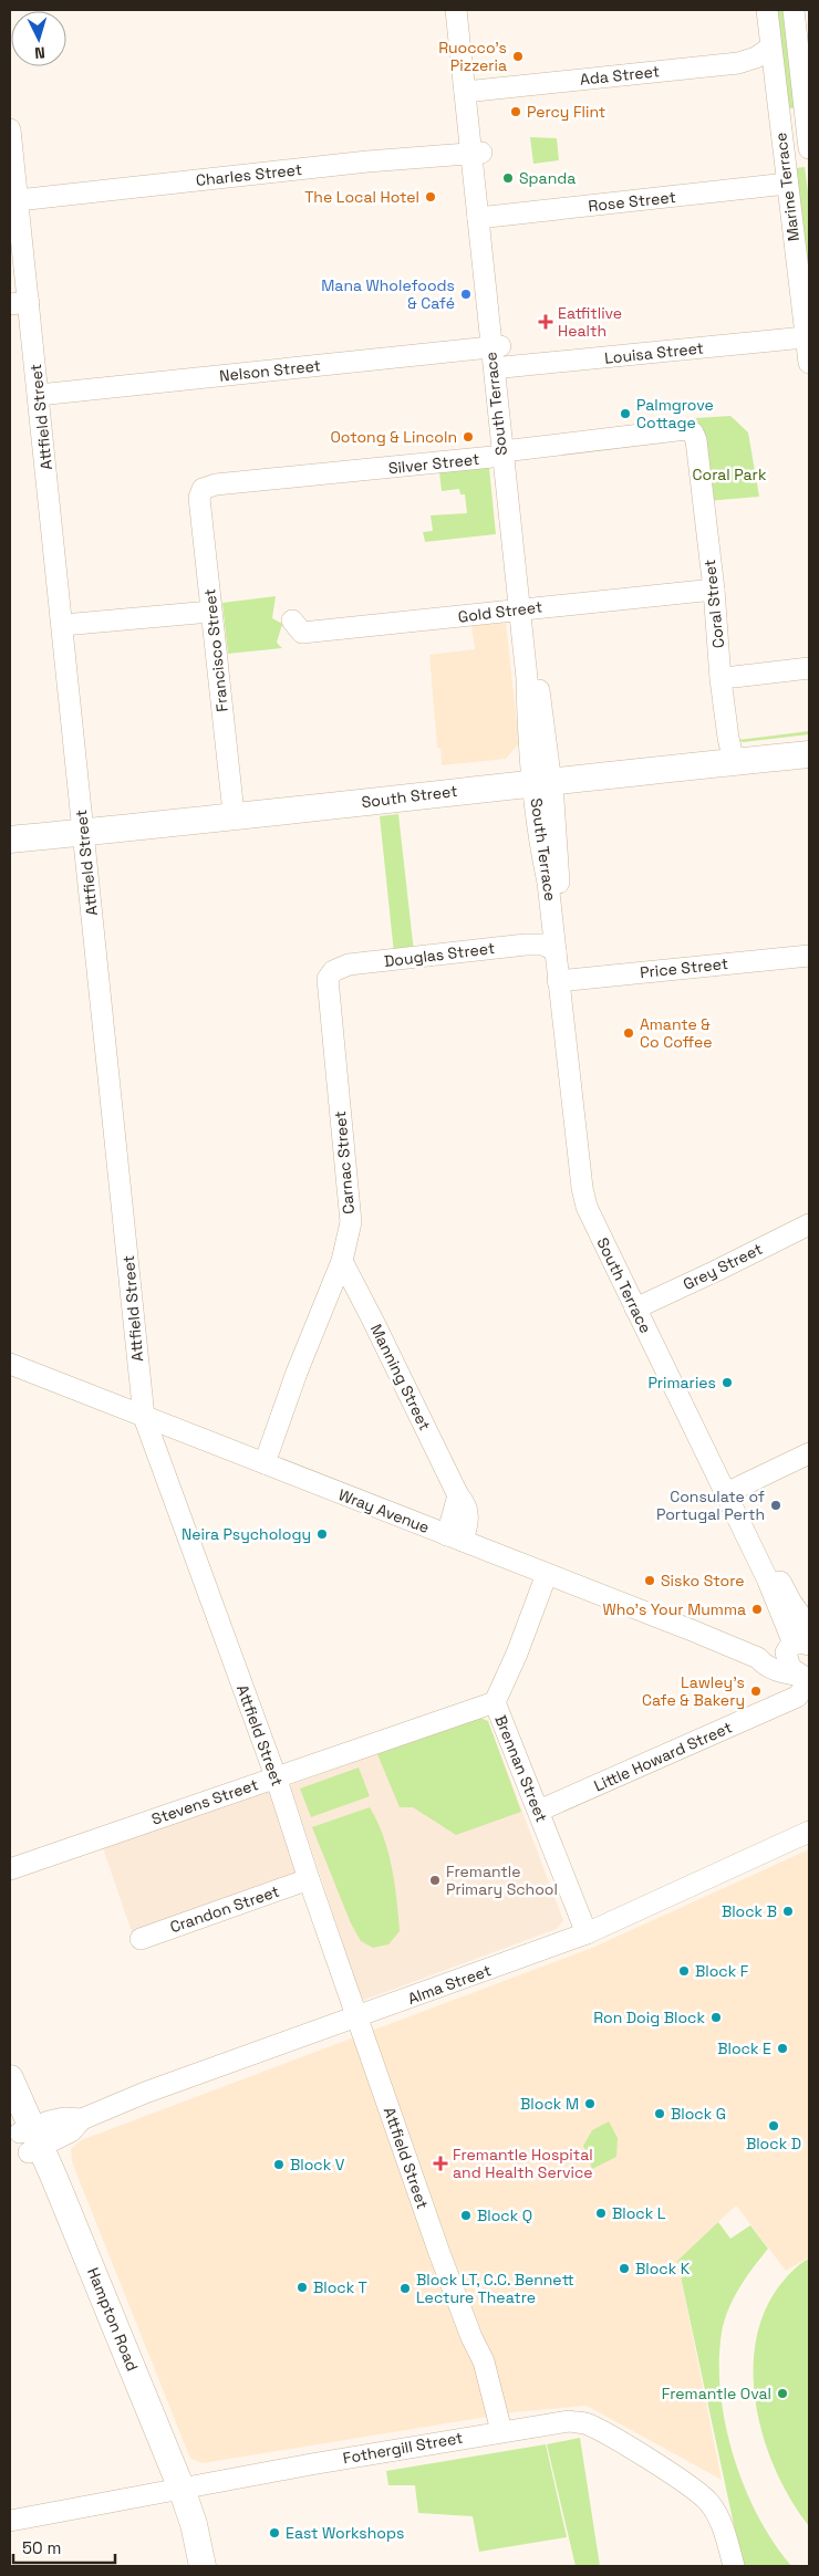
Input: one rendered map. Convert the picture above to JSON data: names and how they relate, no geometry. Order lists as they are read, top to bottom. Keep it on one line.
{"streets":{"main road":["South Street","Hampton Road"],"street":["Ada Street","Charles Street","Marine Terrace","Rose Street","Louisa Street","Nelson Street","South Terrace","Attfield Street","Silver Street","Coral Street","Gold Street","Francisco Street","Douglas Street","Price Street","Carnac Street","Grey Street","Manning Street","Wray Avenue","Little Howard Street","Brennan Street","Stevens Street","Crandon Street","Alma Street","Fothergill Street"]},"crossings":[["Ada Street","Marine Terrace"],["Ada Street","South Terrace"],["Charles Street","South Terrace"],["Charles Street","Attfield Street"],["Marine Terrace","Rose Street"],["Marine Terrace","Louisa Street"],["Rose Street","South Terrace"],["Louisa Street","South Terrace"],["Nelson Street","South Terrace"],["Nelson Street","Attfield Street"],["South Terrace","Silver Street"],["South Terrace","Gold Street"],["South Terrace","South Street"],["South Terrace","Douglas Street"],["South Terrace","Price Street"],["South Terrace","Grey Street"],["South Terrace","Wray Avenue"],["South Terrace","Little Howard Street"],["Attfield Street","South Street"],["Attfield Street","Wray Avenue"],["Attfield Street","Stevens Street"],["Attfield Street","Crandon Street"],["Attfield Street","Alma Street"],["Attfield Street","Fothergill Street"],["Silver Street","Coral Street"],["Silver Street","Francisco Street"],["Coral Street","Gold Street"],["Coral Street","South Street"],["Francisco Street","South Street"],["Douglas Street","Carnac Street"],["Carnac Street","Manning Street"],["Carnac Street","Wray Avenue"],["Manning Street","Wray Avenue"],["Wray Avenue","Little Howard Street"],["Wray Avenue","Brennan Street"],["Little Howard Street","Brennan Street"],["Brennan Street","Stevens Street"],["Brennan Street","Alma Street"],["Alma Street","Hampton Road"],["Hampton Road","Fothergill Street"]],"parks":["Coral Park"],"places":{"other":["Ruocco's Pizzeria","Percy Flint","Spanda","The Local Hotel","Mana Wholefoods & Café","Palmgrove Cottage","Ootong & Lincoln","Amante & Co Coffee","Primaries","Consulate of Portugal Perth","Neira Psychology","Sisko Store","Who's Your Mumma","Lawley's Cafe & Bakery","Fremantle Primary School","Block B","Block F","Ron Doig Block","Block E","Block M","Block G","Block D","Block V","Block L","Block Q","Block K","Block T","Block LT, C.C. Bennett Lecture Theatre","Fremantle Oval","East Workshops"],"health":["Eatfitlive Health","Fremantle Hospital and Health Service"]},"scale_bar":"50 m","north":"bottom"}
